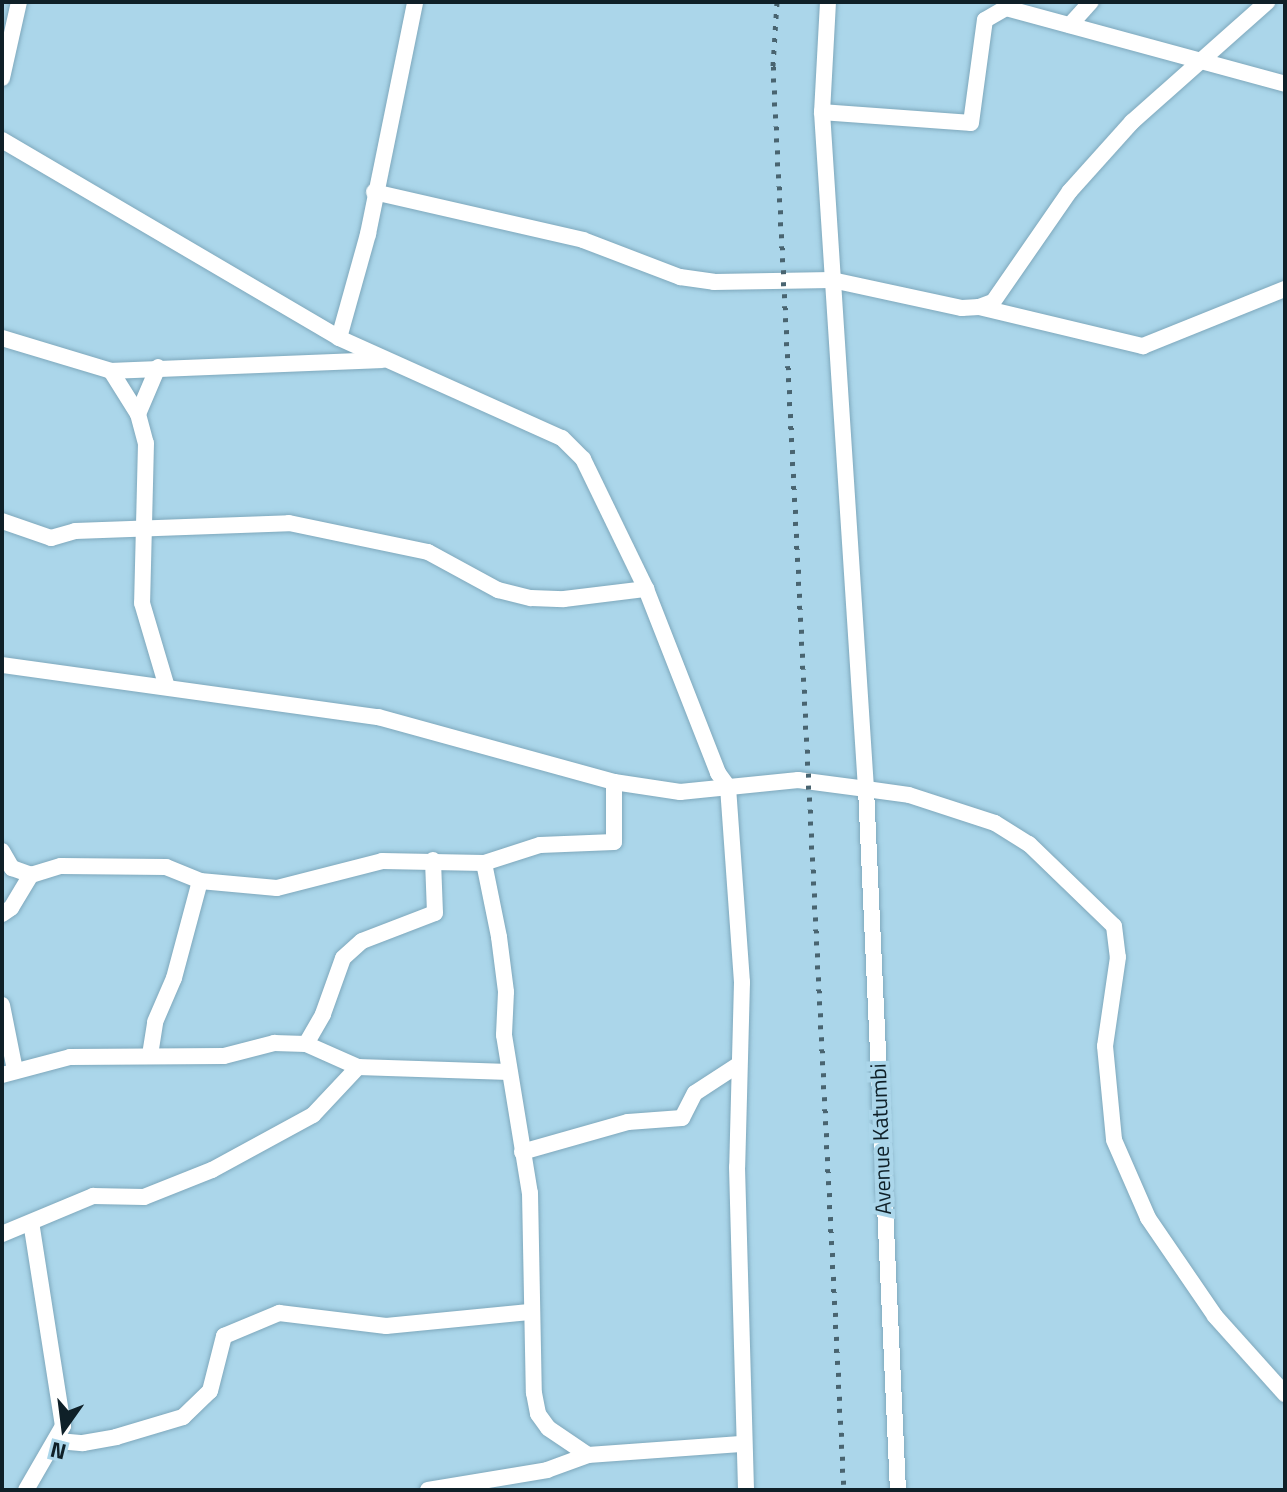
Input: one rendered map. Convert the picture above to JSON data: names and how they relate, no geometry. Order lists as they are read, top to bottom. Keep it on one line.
{"streets":{"street":["Avenue Katumbi"]},"north":"bottom"}
